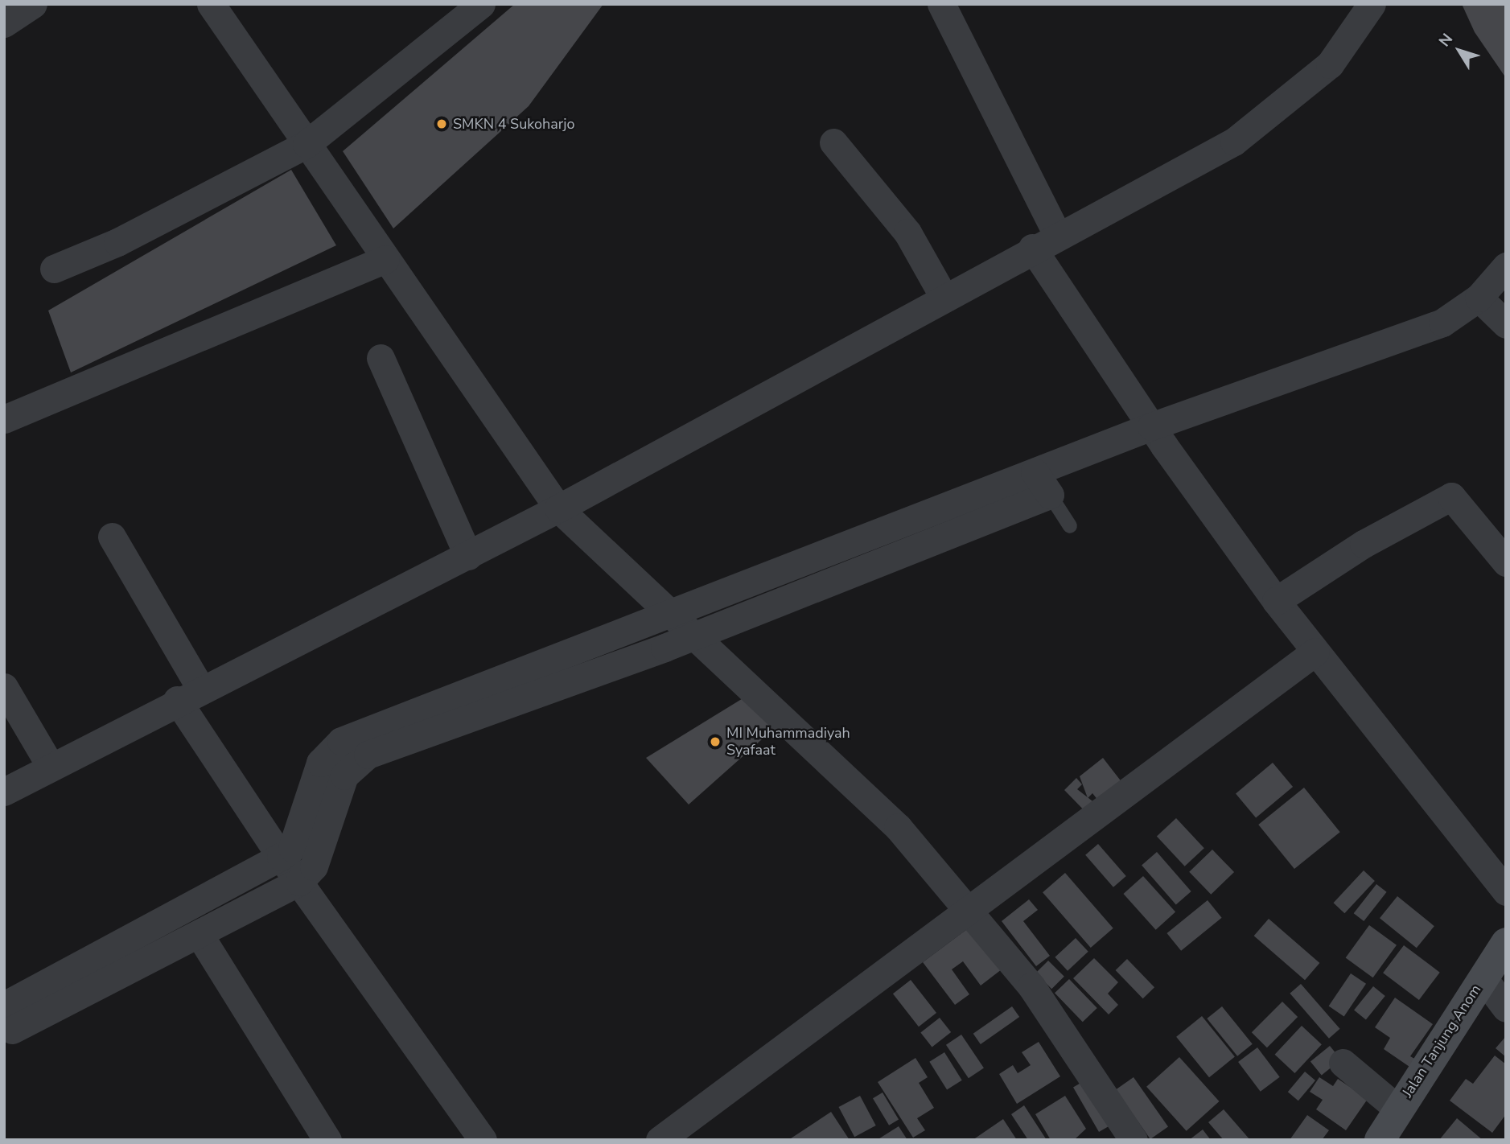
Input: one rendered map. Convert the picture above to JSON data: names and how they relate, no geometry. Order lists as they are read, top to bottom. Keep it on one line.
{"streets":{"main road":["Jalan Tanjung Anom"]},"places":["SMKN 4 Sukoharjo","MI Muhammadiyah Syafaat"],"north":"top left"}
